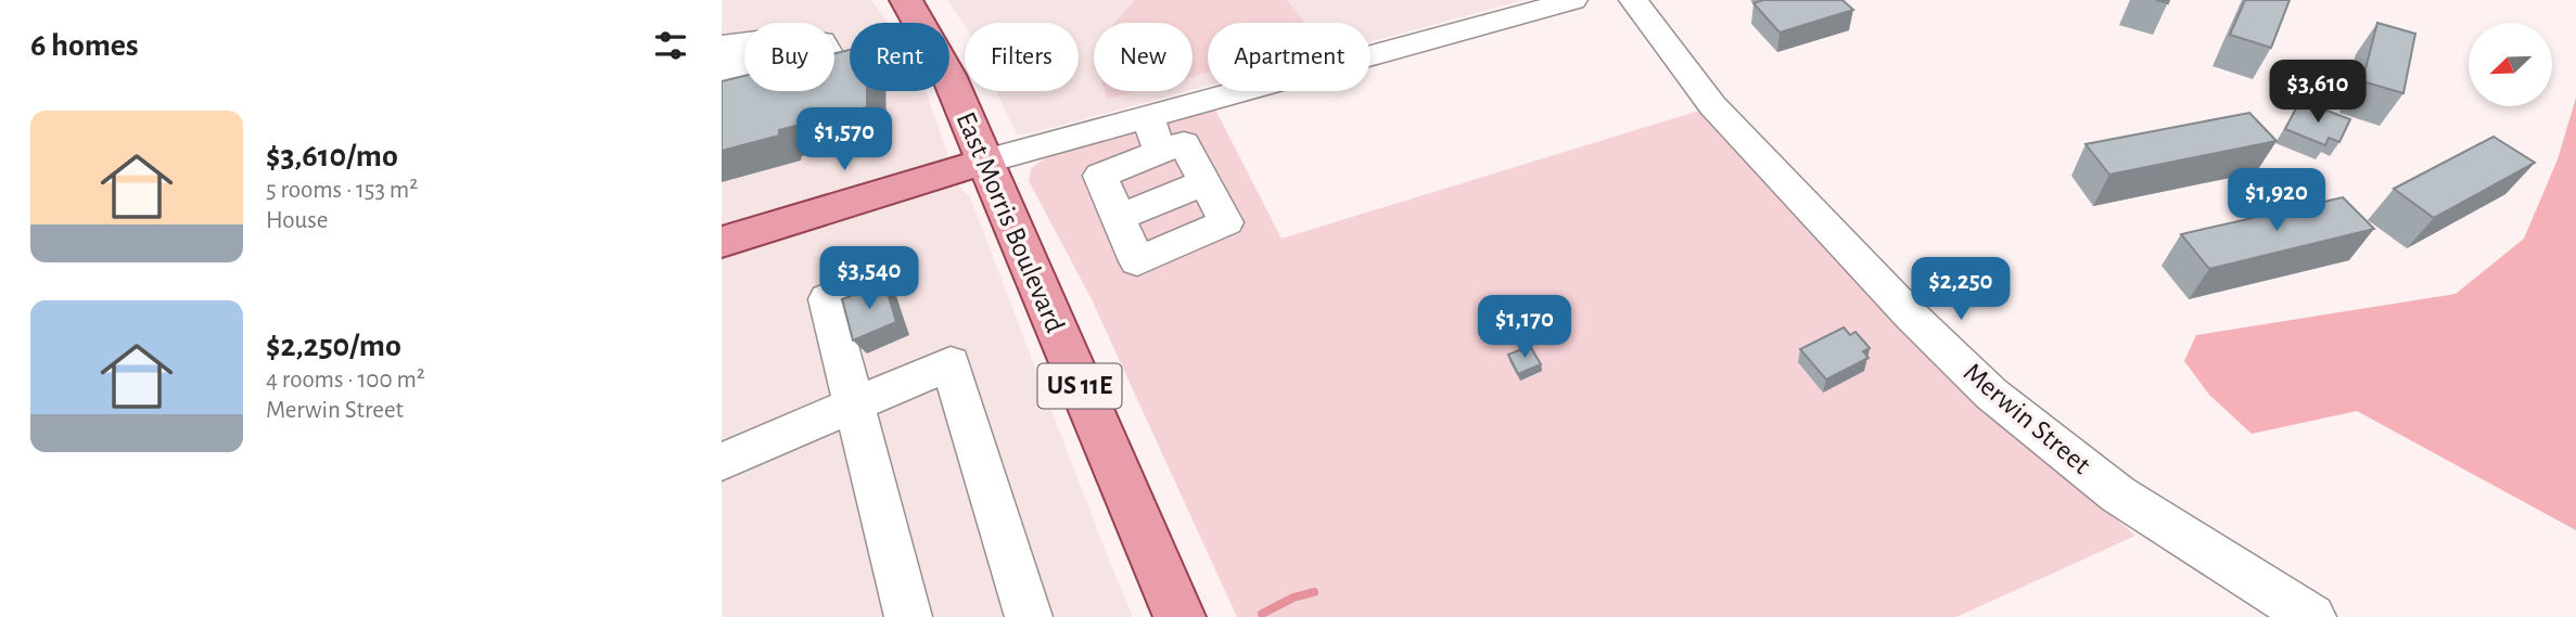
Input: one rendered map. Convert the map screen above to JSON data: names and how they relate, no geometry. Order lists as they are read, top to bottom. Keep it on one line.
{"streets":{"main road":["East Morris Boulevard","US 11E"],"street":["Merwin Street"]},"north":"bottom left","page":{"heading":"6 homes","chip":["Buy","Rent","Filters","New","Apartment"],"price":["$3,610","$1,570","$1,920","$3,540","$2,250","$1,170"],"list":[{"name":"$3,610/mo","note":"5 rooms · 153 m² · House"},{"name":"$2,250/mo","note":"4 rooms · 100 m² · Merwin Street"}]}}
